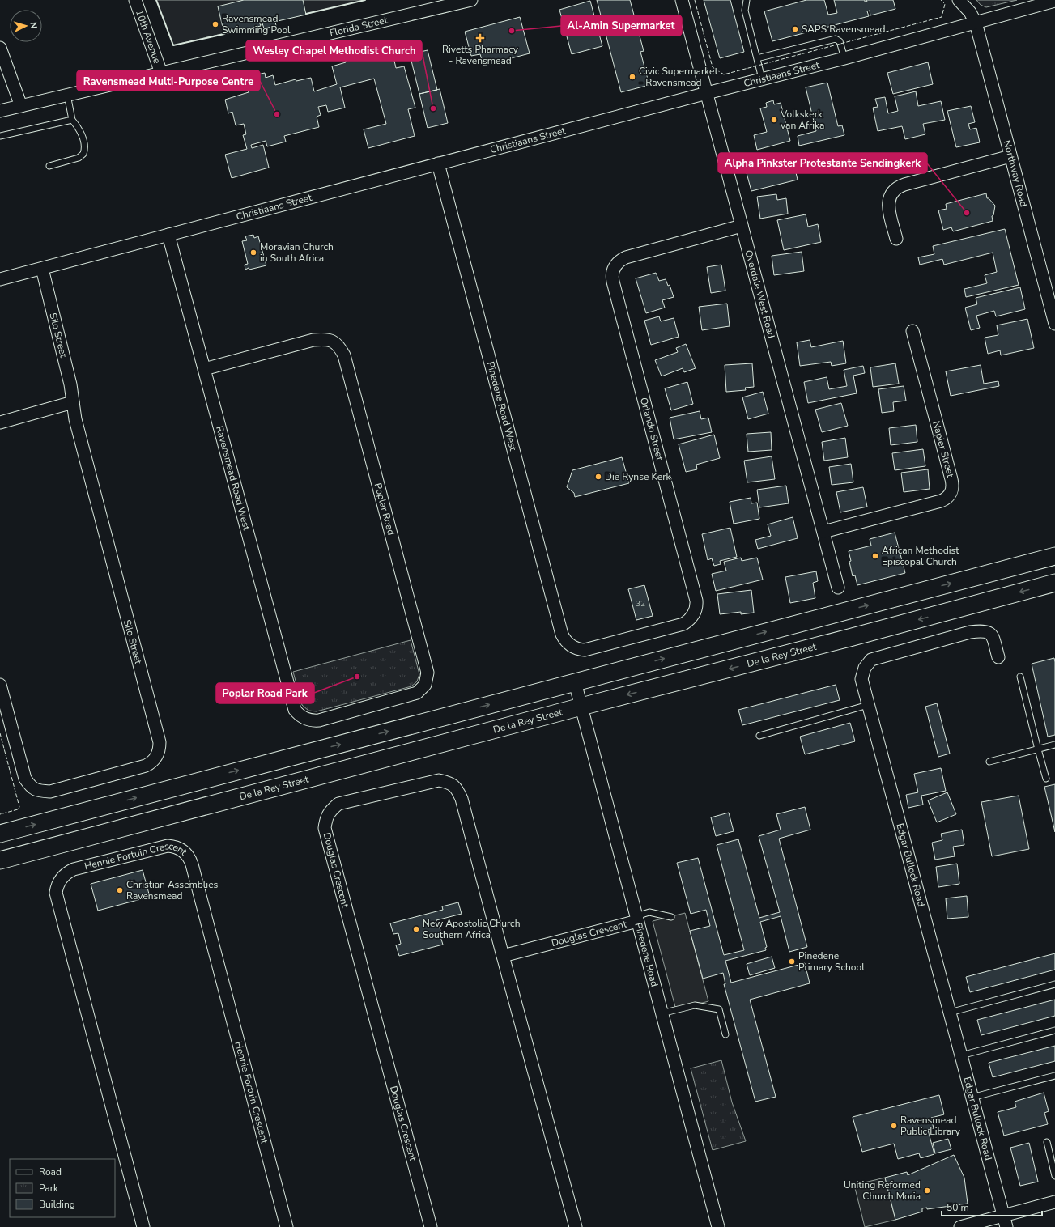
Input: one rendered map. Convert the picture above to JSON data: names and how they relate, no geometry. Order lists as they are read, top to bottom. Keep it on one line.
{"streets":{"main road":["De la Rey Street"],"street":["Florida Street","10th Avenue","Christiaans Street","Northway Road","Overdale West Road","Silo Street","Pinedene Road West","Orlando Street","Napier Street","Ravensmead Road West","Poplar Road","Hennie Fortuin Crescent","Edgar Bullock Road","Douglas Crescent","Pinedene Road"]},"crossings":[["Florida Street","10th Avenue"],["Christiaans Street","Northway Road"],["Christiaans Street","Overdale West Road"],["Christiaans Street","Silo Street"],["Christiaans Street","Pinedene Road West"],["Christiaans Street","Ravensmead Road West"],["Overdale West Road","Orlando Street"],["Overdale West Road","Napier Street"],["Pinedene Road West","Orlando Street"],["Ravensmead Road West","Poplar Road"],["De la Rey Street","Pinedene Road"],["Douglas Crescent","Pinedene Road"]],"places":{"other":["Ravensmead Swimming Pool","SAPS Ravensmead","Al-Amin Supermarket","Civic Supermarket - Ravensmead","Wesley Chapel Methodist Church","Ravensmead Multi-Purpose Centre","Volkskerk van Afrika","Alpha Pinkster Protestante Sendingkerk","Moravian Church in South Africa","Die Rynse Kerk","African Methodist Episcopal Church","Poplar Road Park","Christian Assemblies Ravensmead","New Apostolic Church Southern Africa","Pinedene Primary School","Ravensmead Public Library","Uniting Reformed Church Moria"],"health":["Rivetts Pharmacy - Ravensmead"]},"house_numbers":["32"],"legend":["Road","Park","Building"],"scale_bar":"50 m","north":"right"}
